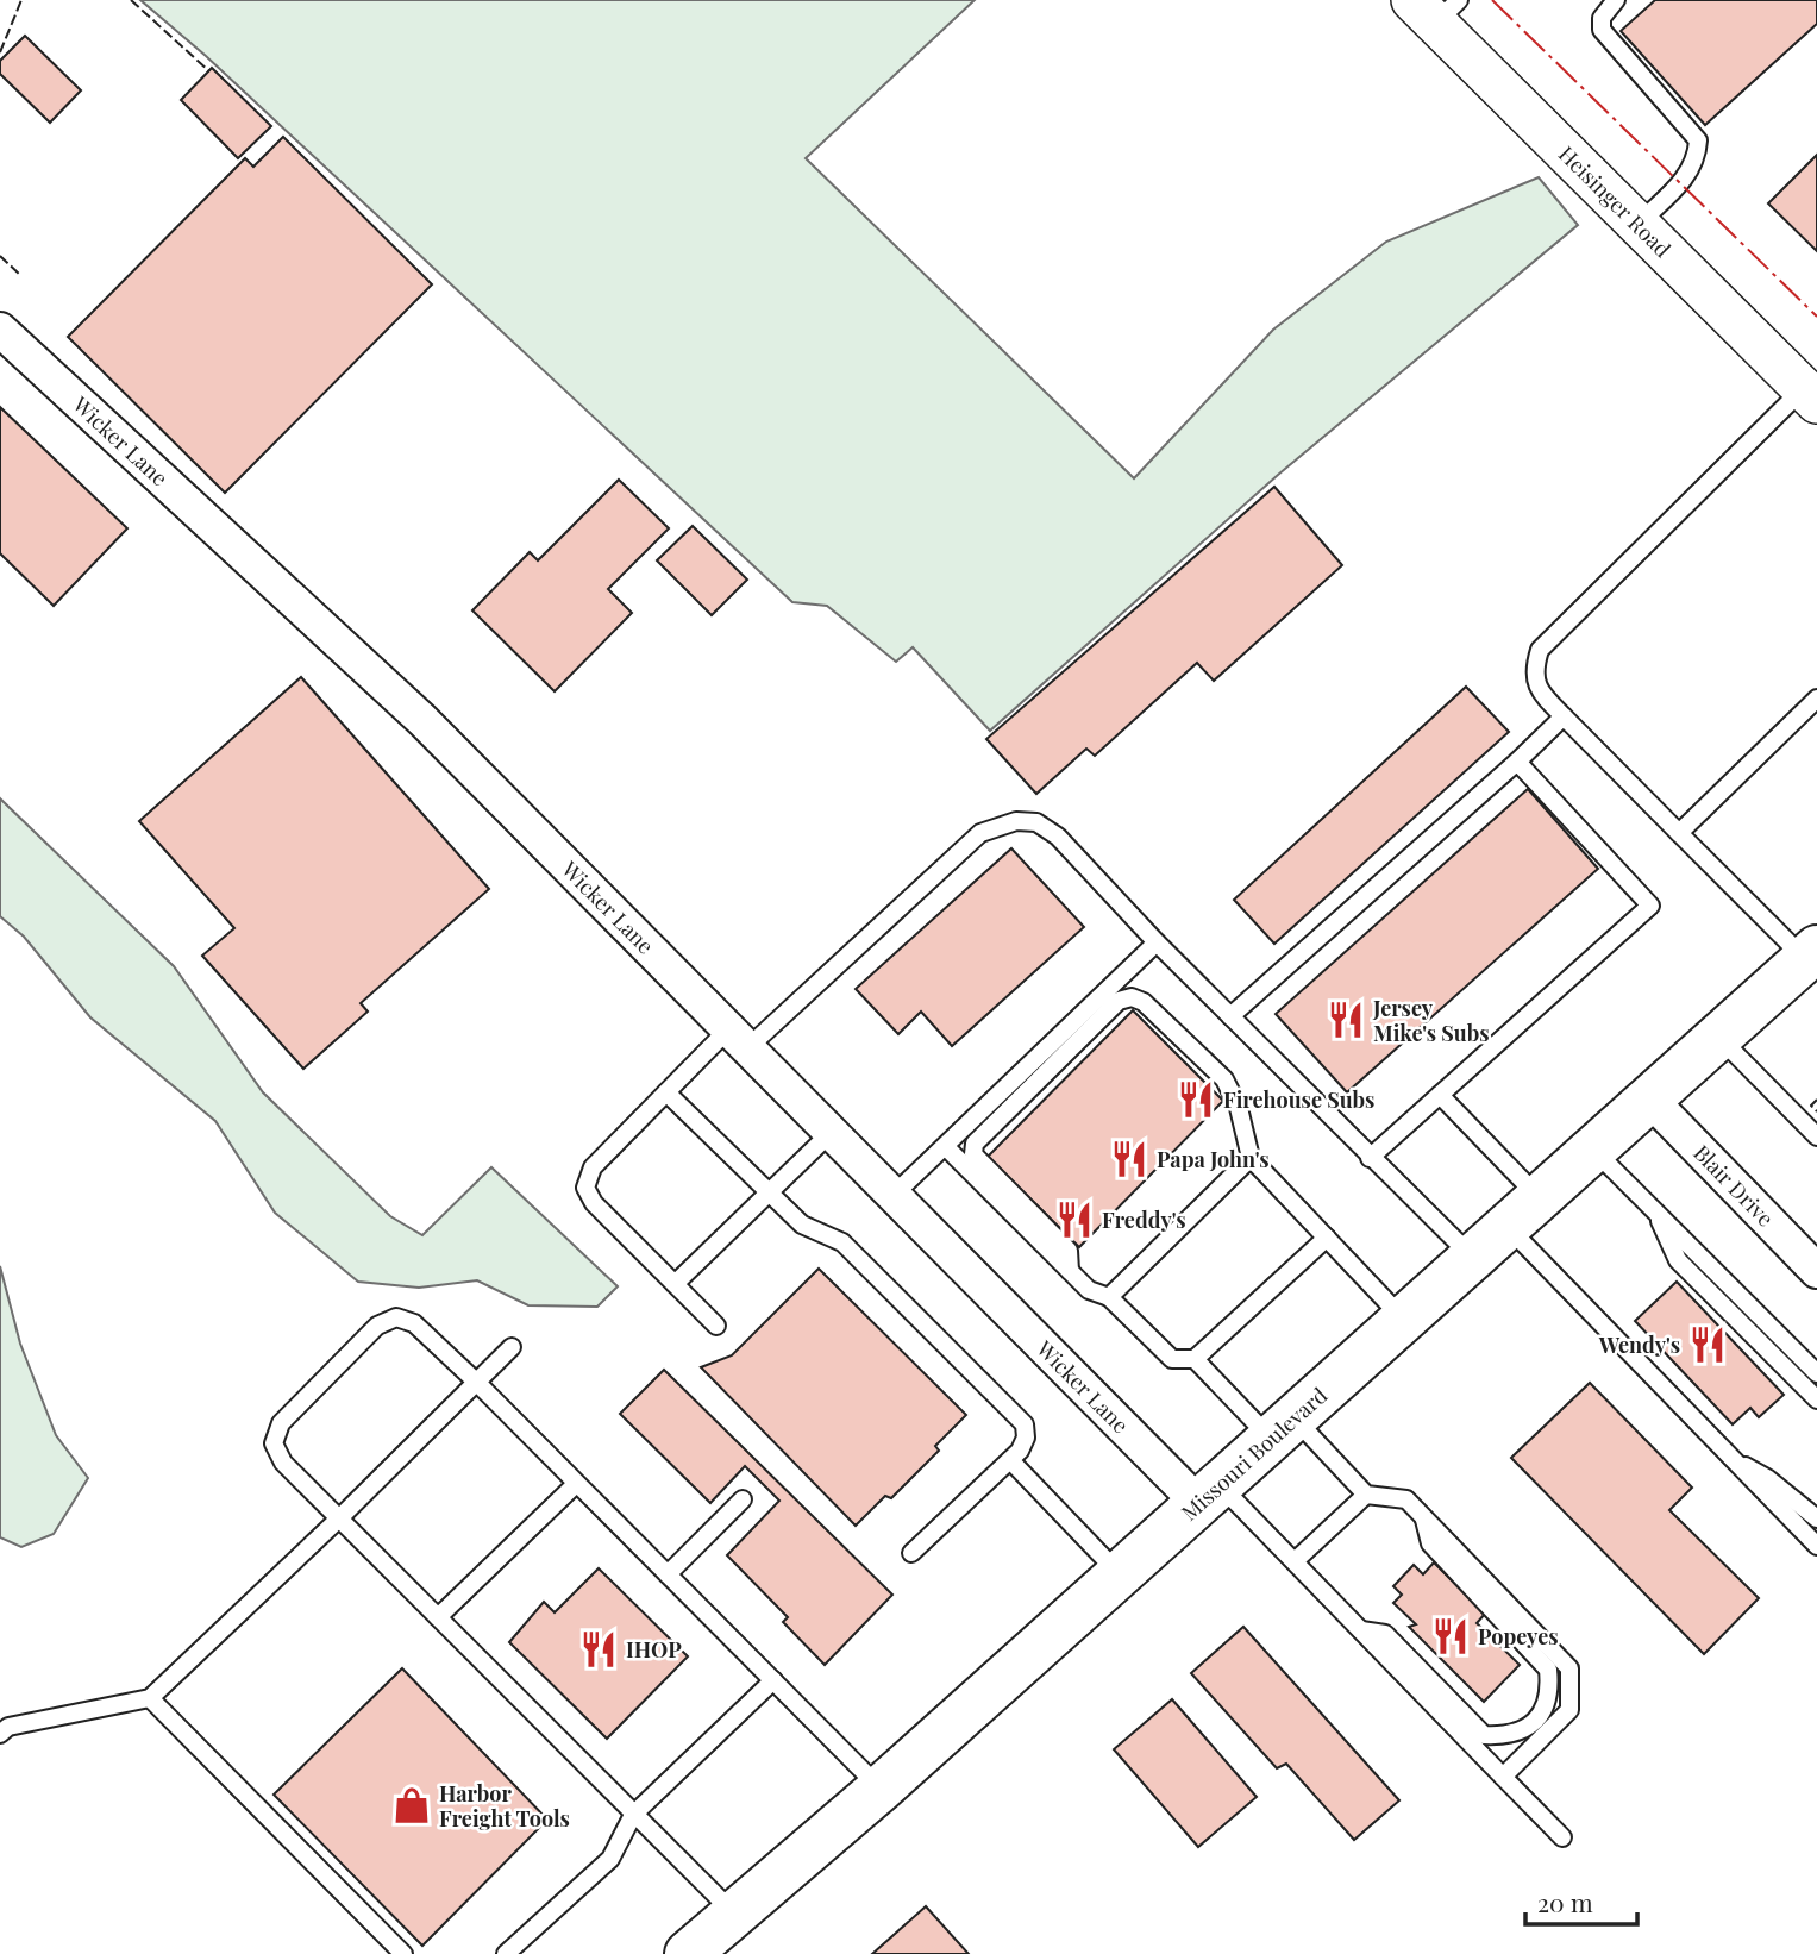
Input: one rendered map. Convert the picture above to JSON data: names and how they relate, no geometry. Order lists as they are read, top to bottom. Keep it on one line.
{"streets":{"main road":["Missouri Boulevard"],"street":["Heisinger Road","Wicker Lane","Blair Drive"]},"crossings":[["Wicker Lane","Missouri Boulevard"],["Blair Drive","Missouri Boulevard"]],"places":{"restaurant":["Jersey Mike's Subs","Firehouse Subs","Papa John's","Freddy's","Wendy's","Popeyes","IHOP"],"shop":["Harbor Freight Tools"]},"scale_bar":"20 m"}
